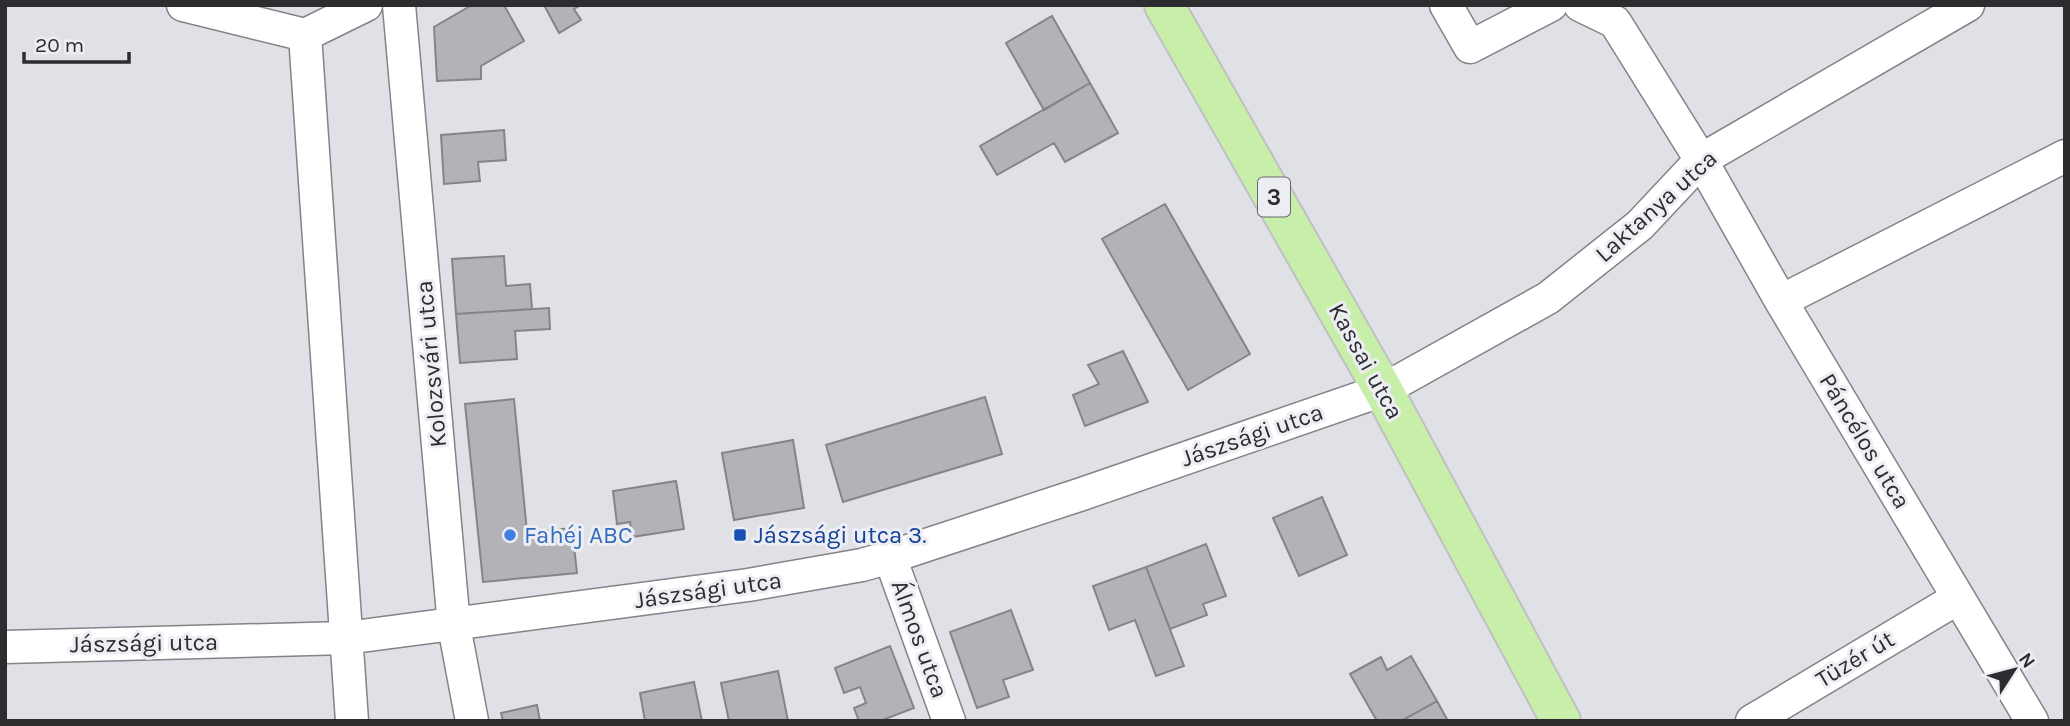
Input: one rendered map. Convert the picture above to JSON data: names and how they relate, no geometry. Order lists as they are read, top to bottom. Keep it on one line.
{"streets":{"main road":["3","Kassai utca"],"street":["Laktanya utca","Kolozsvári utca","Jászsági utca","Páncélos utca","Álmos utca","Tüzér út"]},"crossings":[["Laktanya utca","Kassai utca"],["Laktanya utca","Jászsági utca"],["Laktanya utca","Páncélos utca"],["Kassai utca","Jászsági utca"],["Kolozsvári utca","Jászsági utca"],["Jászsági utca","Álmos utca"],["Páncélos utca","Tüzér út"]],"places":{"other":["Fahéj ABC"],"transit":["Jászsági utca 3."]},"scale_bar":"20 m","north":"top right"}
